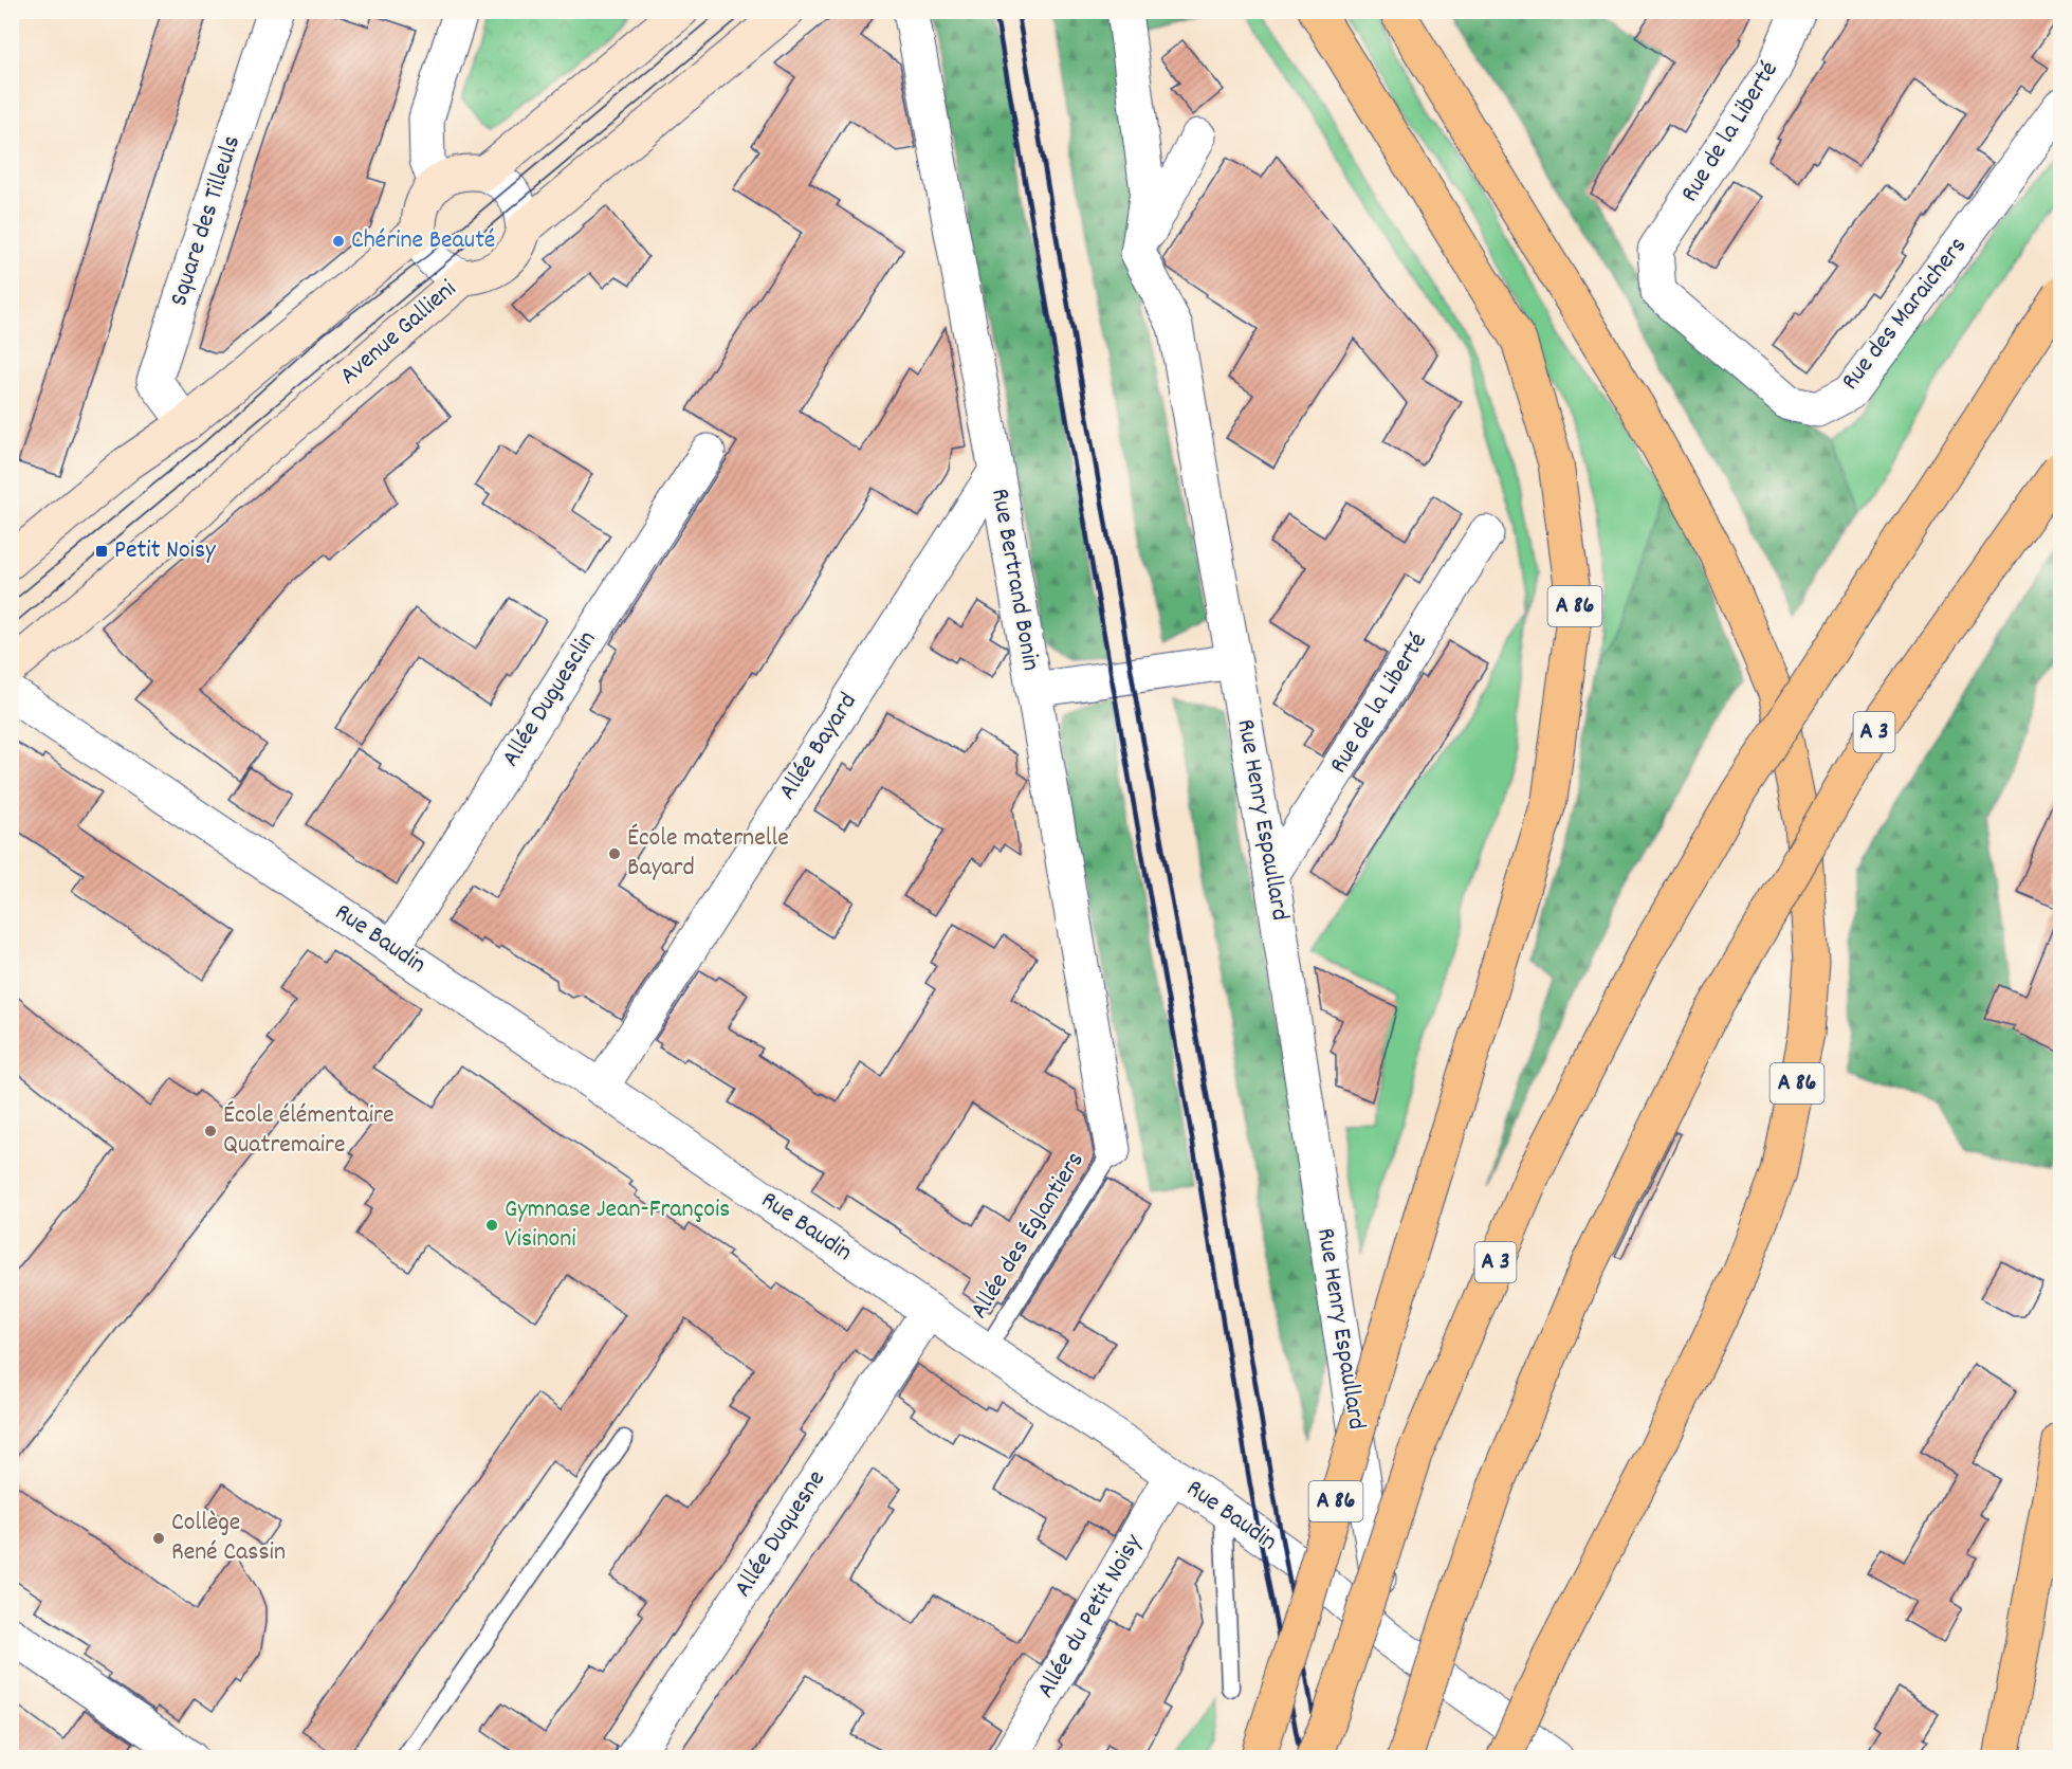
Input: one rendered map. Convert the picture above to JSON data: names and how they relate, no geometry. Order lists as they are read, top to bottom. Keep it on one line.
{"streets":{"main road":["A 86","A 3"],"street":["Rue de la Liberté","Square des Tilleuls","Rue des Maraichers","Avenue Gallieni","Rue Bertrand Bonin","Allée Duguesclin","Allée Bayard","Rue Henry Espaullard","Rue Baudin","Allée Duquesne","Allée du Petit Noisy"],"lane":["Allée des Églantiers"]},"crossings":[["Rue de la Liberté","Rue des Maraichers"],["Rue de la Liberté","Rue Henry Espaullard"],["Rue Bertrand Bonin","Allée Bayard"],["Rue Bertrand Bonin","Allée des Églantiers"],["Allée Duguesclin","Rue Baudin"],["Allée Bayard","Rue Baudin"],["Rue Henry Espaullard","Rue Baudin"],["Rue Baudin","Allée des Églantiers"],["Rue Baudin","Allée Duquesne"],["Rue Baudin","Allée du Petit Noisy"]],"places":{"other":["Chérine Beauté","École maternelle Bayard","École élémentaire Quatremaire","Gymnase Jean-François Visinoni","Collège René Cassin"],"transit":["Petit Noisy"]}}
